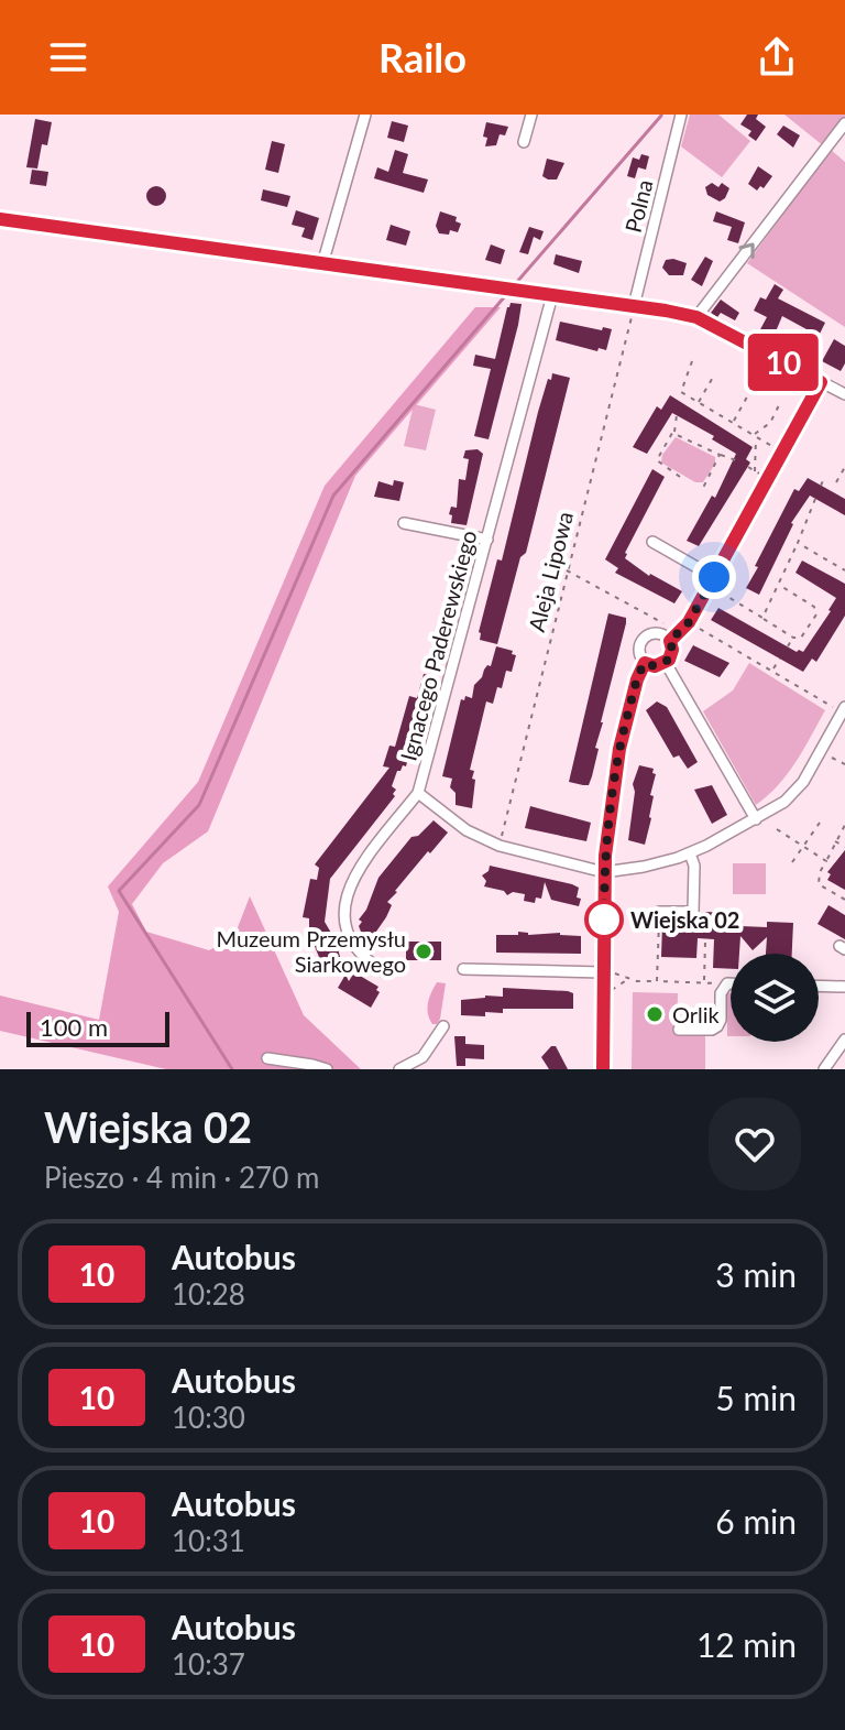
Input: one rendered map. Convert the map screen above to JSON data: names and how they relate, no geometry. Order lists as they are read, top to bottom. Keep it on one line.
{"streets":{"street":["Polna","Ignacego Paderewskiego"],"path":["Aleja Lipowa"]},"crossings":[["Polna","Aleja Lipowa"]],"places":["Wiejska 02","Muzeum Przemysłu Siarkowego","Orlik"],"lines":["bus line 10"],"scale_bar":"100 m","page":{"header":"Railo","on_map":"10","scale":"100 m","heading":["Wiejska 02","Pieszo · 4 min · 270 m"],"list":[{"mark":"10","name":"Autobus","note":"10:28","value":"3 min"},{"mark":"10","name":"Autobus","note":"10:30","value":"5 min"},{"mark":"10","name":"Autobus","note":"10:31","value":"6 min"},{"mark":"10","name":"Autobus","note":"10:37","value":"12 min"}]}}
